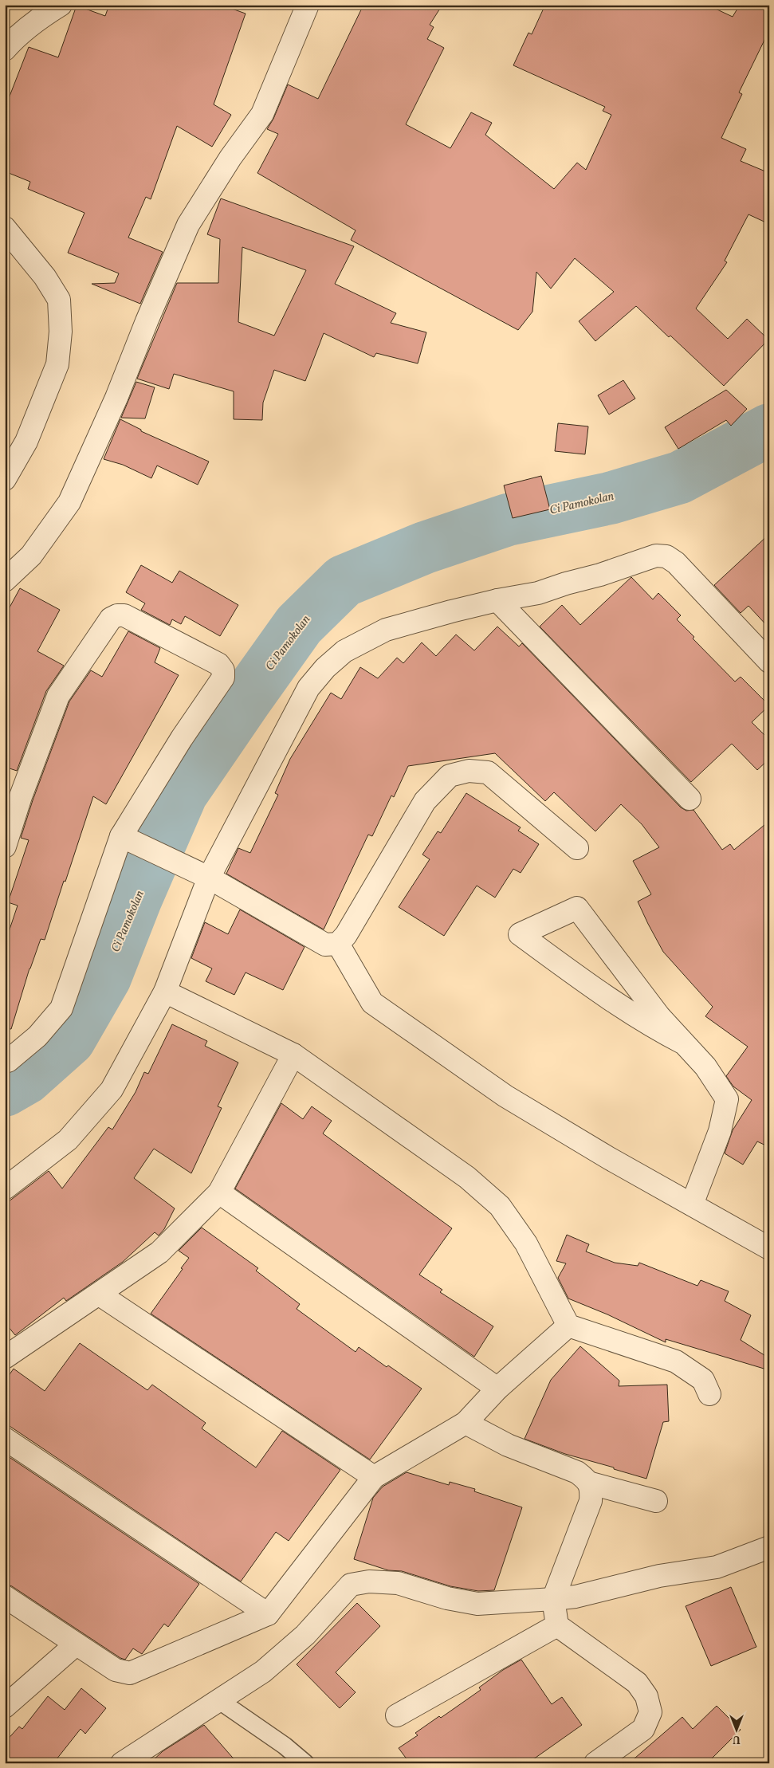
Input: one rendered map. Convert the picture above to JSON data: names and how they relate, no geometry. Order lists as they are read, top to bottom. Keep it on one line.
{"water":["Ci Pamokolan"],"north":"bottom"}
